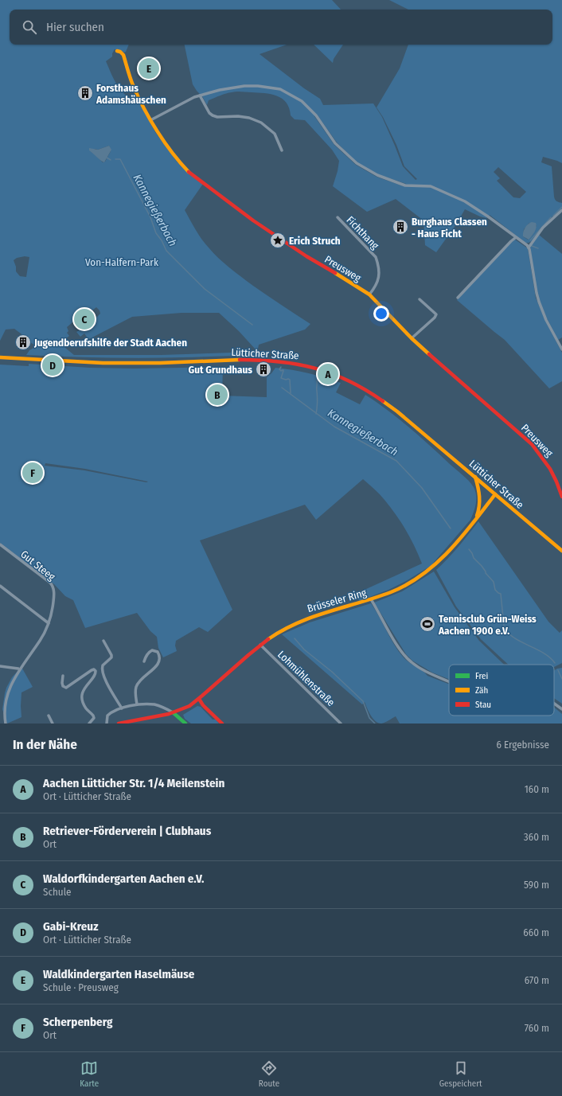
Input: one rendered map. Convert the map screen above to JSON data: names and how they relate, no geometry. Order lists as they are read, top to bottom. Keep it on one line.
{"streets":{"main road":["Preusweg","Lütticher Straße","Brüsseler Ring"],"street":["Fichthang","Gut Steeg","Lohmühlenstraße"]},"crossings":[["Fichthang","Preusweg"],["Lütticher Straße","Brüsseler Ring"],["Brüsseler Ring","Lohmühlenstraße"]],"water":["Kannegießerbach"],"parks":["Von-Halfern-Park"],"places":{"building":["Forsthaus Adamshäuschen","Burghaus Classen - Haus Ficht","Jugendberufshilfe der Stadt Aachen","Gut Grundhaus"],"place":["Erich Struch"],"sports":["Tennisclub Grün-Weiss Aachen 1900 e.V."]},"legend":["Frei","Zäh","Stau"],"page":{"search":"Hier suchen","pins":["E","C","D","A","B","F"],"heading":["In der Nähe","6 Ergebnisse"],"list":[{"mark":"A","name":"Aachen Lütticher Str. 1/4 Meilenstein","note":"Ort · Lütticher Straße","value":"160 m"},{"mark":"B","name":"Retriever-Förderverein | Clubhaus","note":"Ort","value":"360 m"},{"mark":"C","name":"Waldorfkindergarten Aachen e.V.","note":"Schule","value":"590 m"},{"mark":"D","name":"Gabi-Kreuz","note":"Ort · Lütticher Straße","value":"660 m"},{"mark":"E","name":"Waldkindergarten Haselmäuse","note":"Schule · Preusweg","value":"670 m"},{"mark":"F","name":"Scherpenberg","note":"Ort","value":"760 m"}],"nav":["Karte","Route","Gespeichert"]}}
